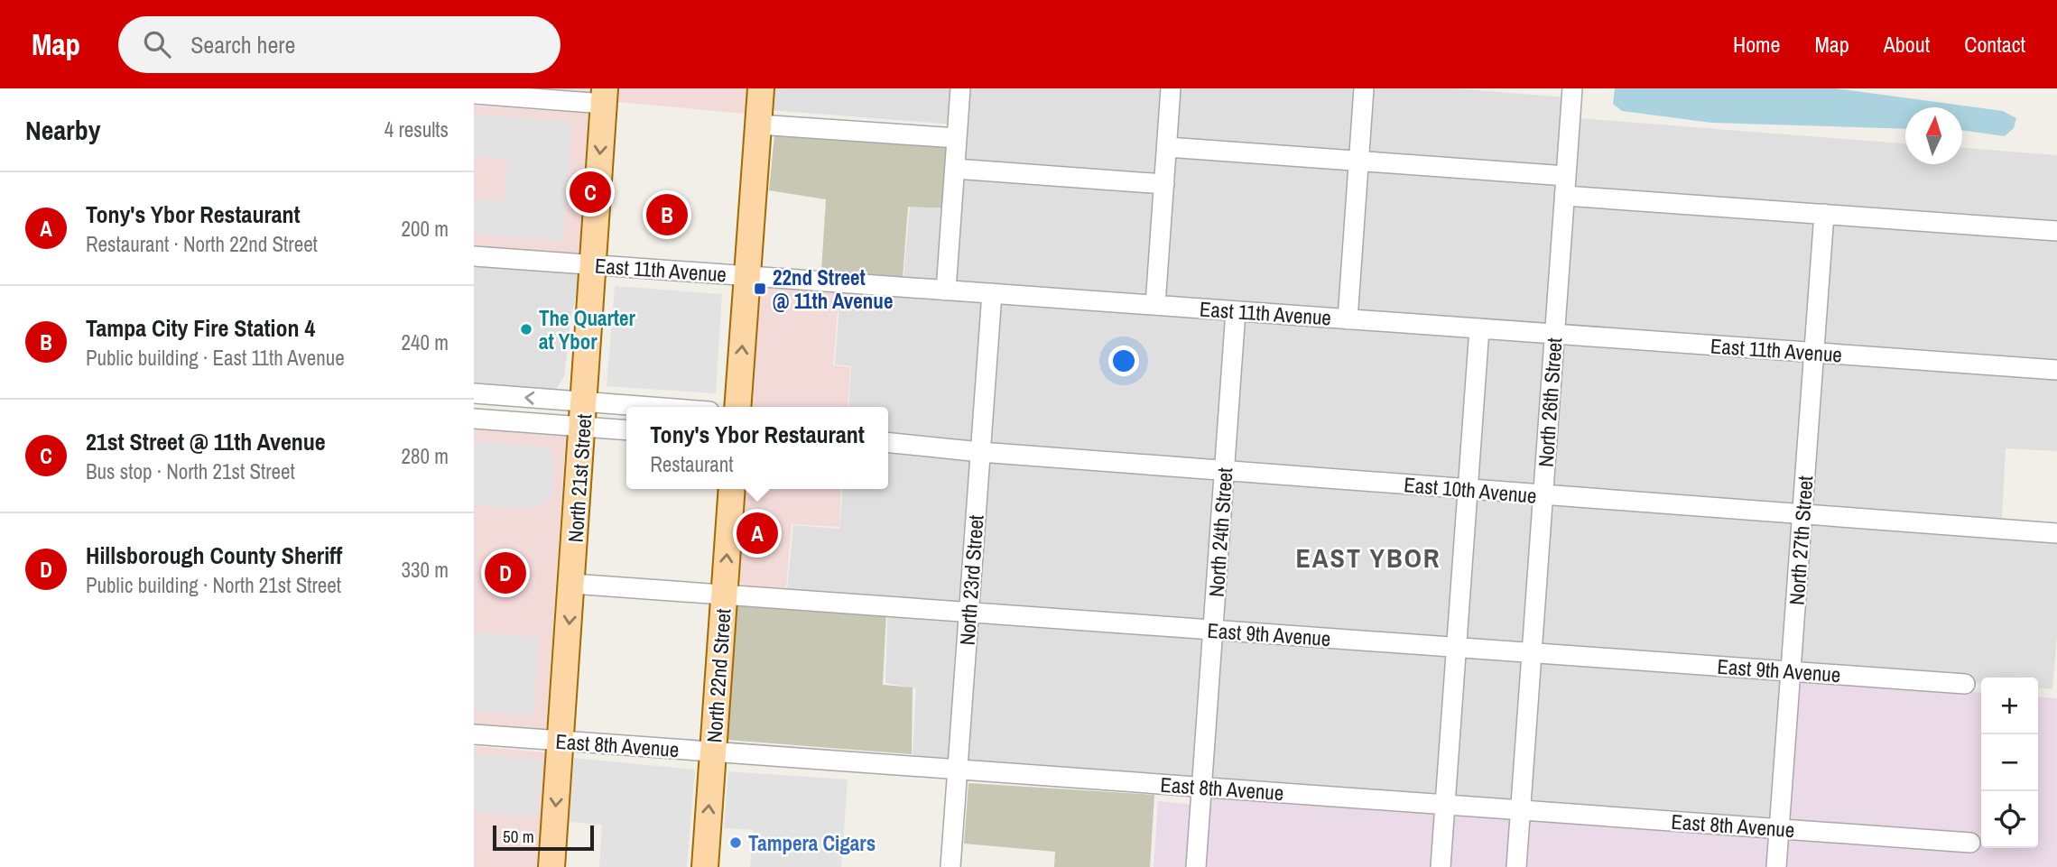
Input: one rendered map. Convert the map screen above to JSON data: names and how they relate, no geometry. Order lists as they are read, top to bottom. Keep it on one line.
{"streets":{"main road":["North 21st Street","North 22nd Street"],"street":["East 11th Avenue","North 26th Street","East 10th Avenue","North 24th Street","North 27th Street","North 23rd Street","East 9th Avenue","East 8th Avenue"]},"crossings":[["East 11th Avenue","North 26th Street"],["East 11th Avenue","North 21st Street"],["East 11th Avenue","North 24th Street"],["East 11th Avenue","North 27th Street"],["East 11th Avenue","North 23rd Street"],["North 26th Street","East 10th Avenue"],["North 26th Street","East 9th Avenue"],["North 26th Street","East 8th Avenue"],["North 21st Street","East 9th Avenue"],["North 21st Street","East 8th Avenue"],["East 10th Avenue","North 24th Street"],["East 10th Avenue","North 27th Street"],["East 10th Avenue","North 23rd Street"],["North 24th Street","East 9th Avenue"],["North 24th Street","East 8th Avenue"],["North 27th Street","East 9th Avenue"],["North 27th Street","East 8th Avenue"],["North 23rd Street","East 9th Avenue"],["North 23rd Street","East 8th Avenue"],["East 9th Avenue","North 22nd Street"],["North 22nd Street","East 8th Avenue"]],"one_way":["North 22nd Street"],"districts":["EAST YBOR"],"places":{"transit":["22nd Street @ 11th Avenue"],"other":["The Quarter at Ybor","Tampera Cigars"]},"scale_bar":"50 m","north":"top","page":{"header":"Map","search":"Search here","nav":["Home","Map","About","Contact"],"heading":["Nearby","4 results"],"pins":["C","B","A","D"],"list":[{"mark":"A","name":"Tony's Ybor Restaurant","note":"Restaurant · North 22nd Street","value":"200 m"},{"mark":"B","name":"Tampa City Fire Station 4","note":"Public building · East 11th Avenue","value":"240 m"},{"mark":"C","name":"21st Street @ 11th Avenue","note":"Bus stop · North 21st Street","value":"280 m"},{"mark":"D","name":"Hillsborough County Sheriff","note":"Public building · North 21st Street","value":"330 m"}],"popup":["Tony's Ybor Restaurant","Restaurant"],"map_buttons":["+","−"],"scale":"50 m"}}
